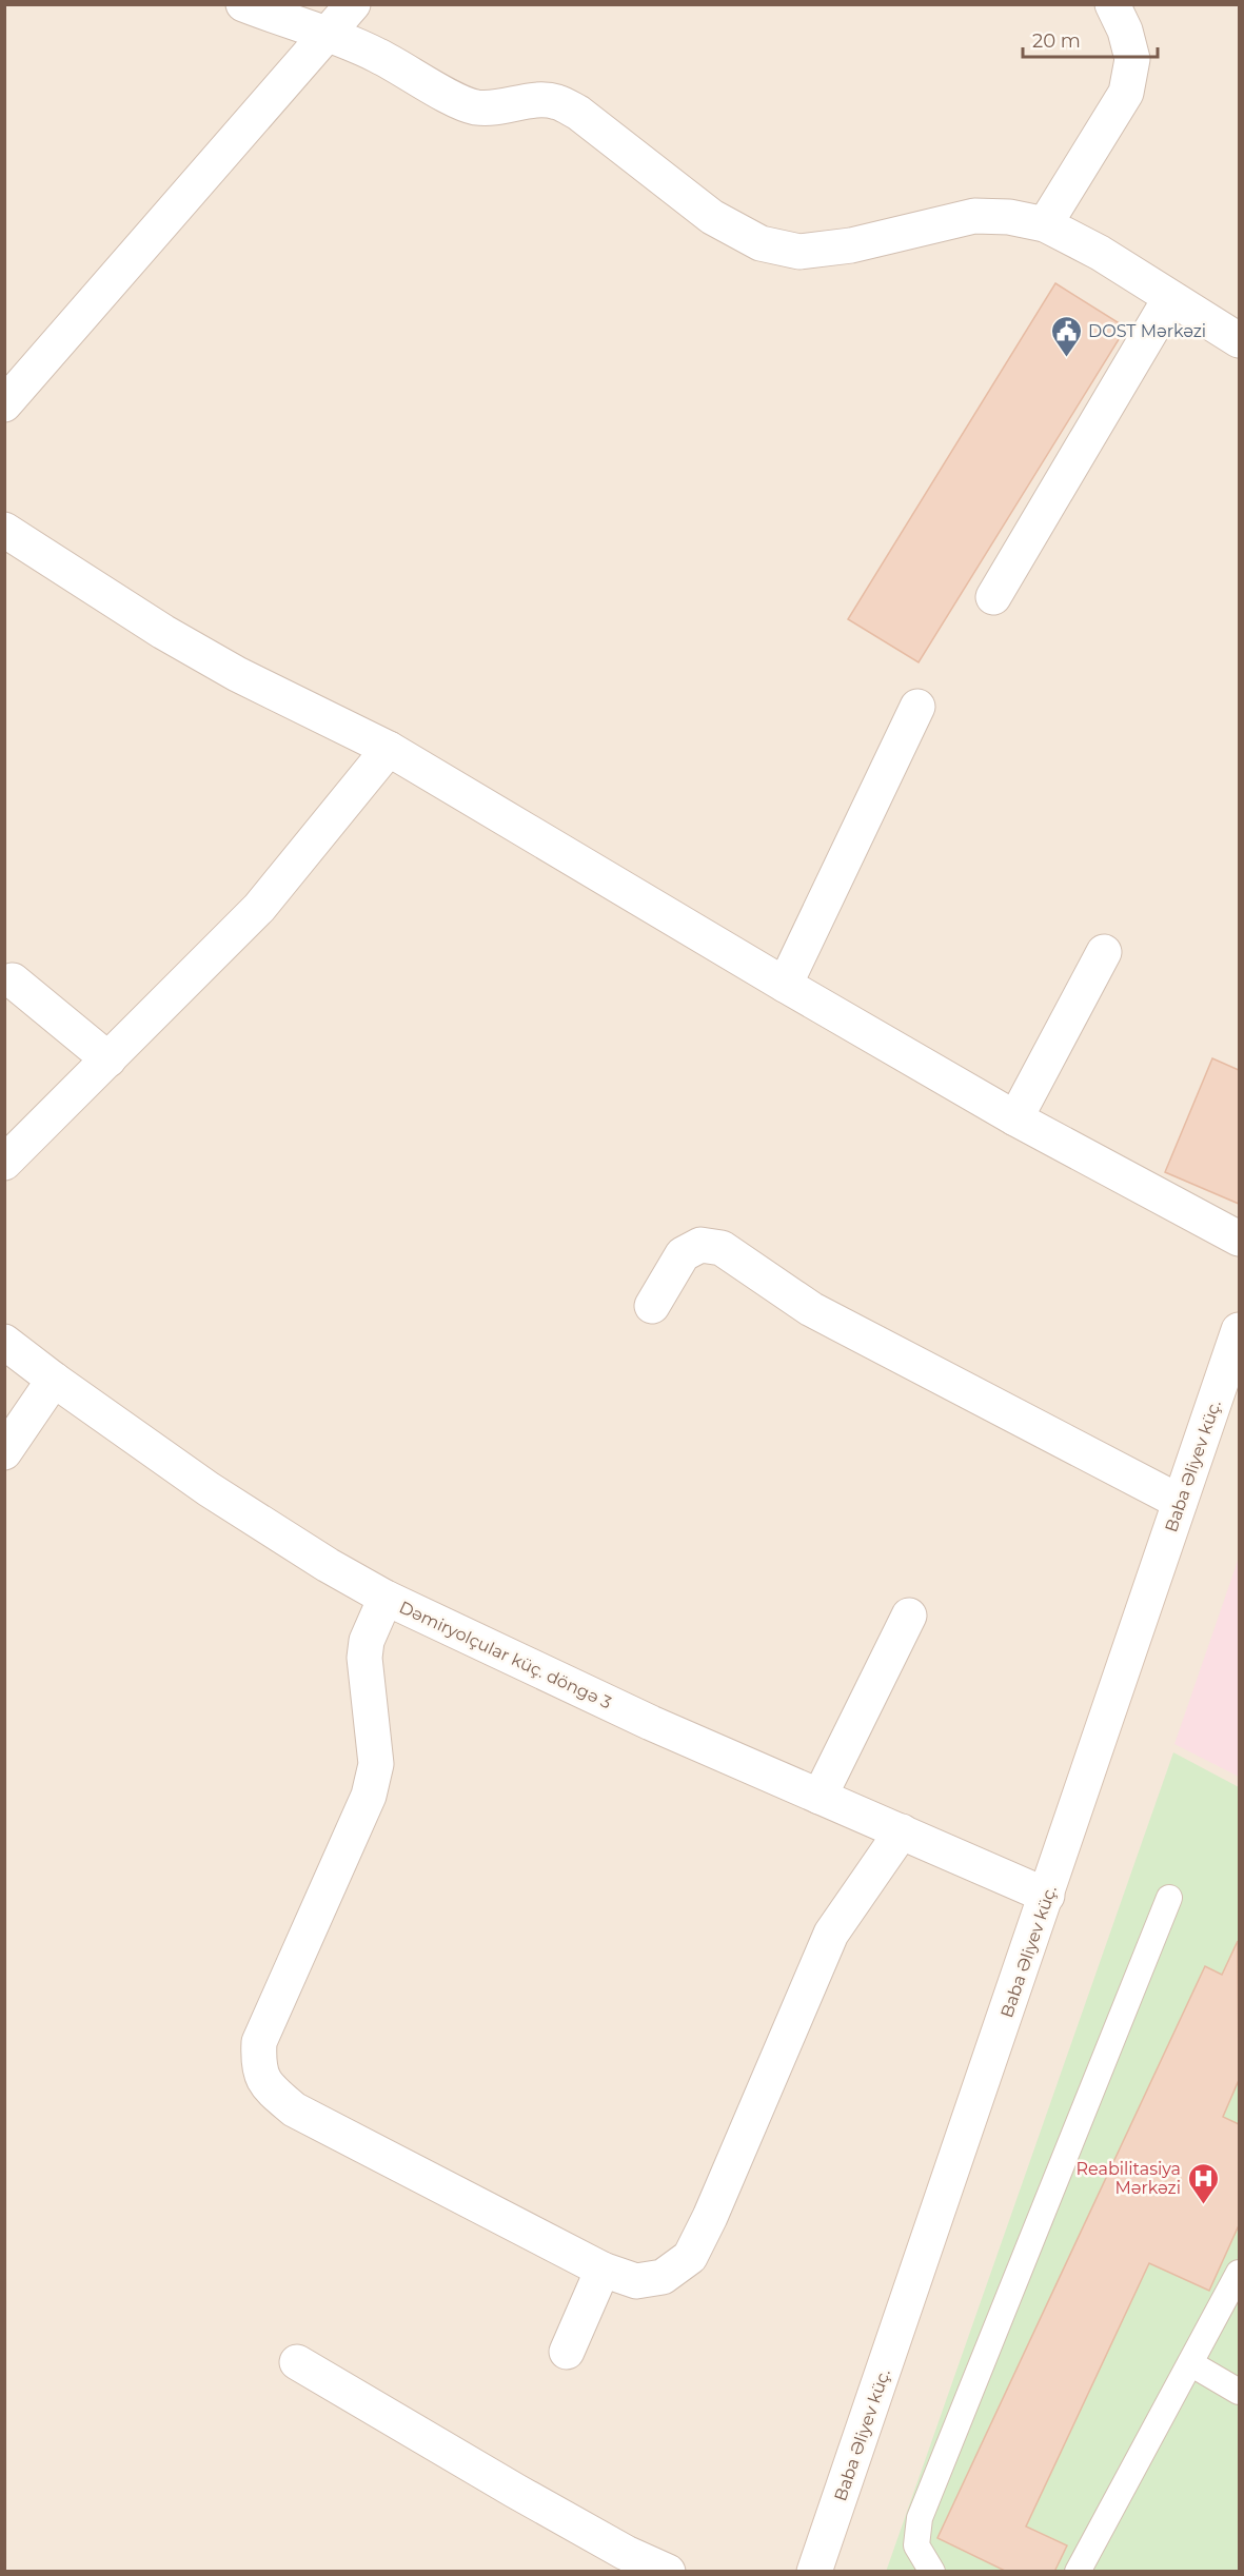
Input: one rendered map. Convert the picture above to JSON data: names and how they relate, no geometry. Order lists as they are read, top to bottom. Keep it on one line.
{"streets":{"street":["Baba Əliyev küç.","Dəmiryolçular küç. döngə 3"]},"crossings":[["Baba Əliyev küç.","Dəmiryolçular küç. döngə 3"]],"places":{"public building":["DOST Mərkəzi"],"hospital":["Reabilitasiya Mərkəzi"]},"scale_bar":"20 m"}
